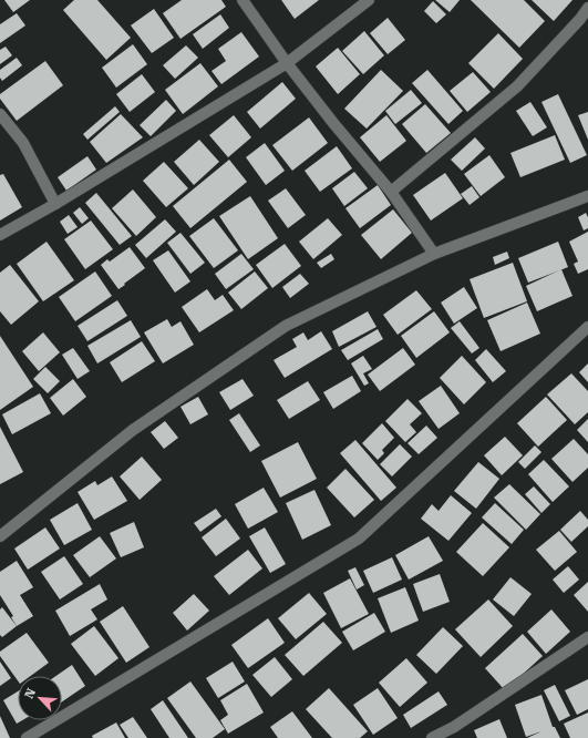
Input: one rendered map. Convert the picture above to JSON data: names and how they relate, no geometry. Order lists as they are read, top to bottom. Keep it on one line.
{"north":"top left"}
